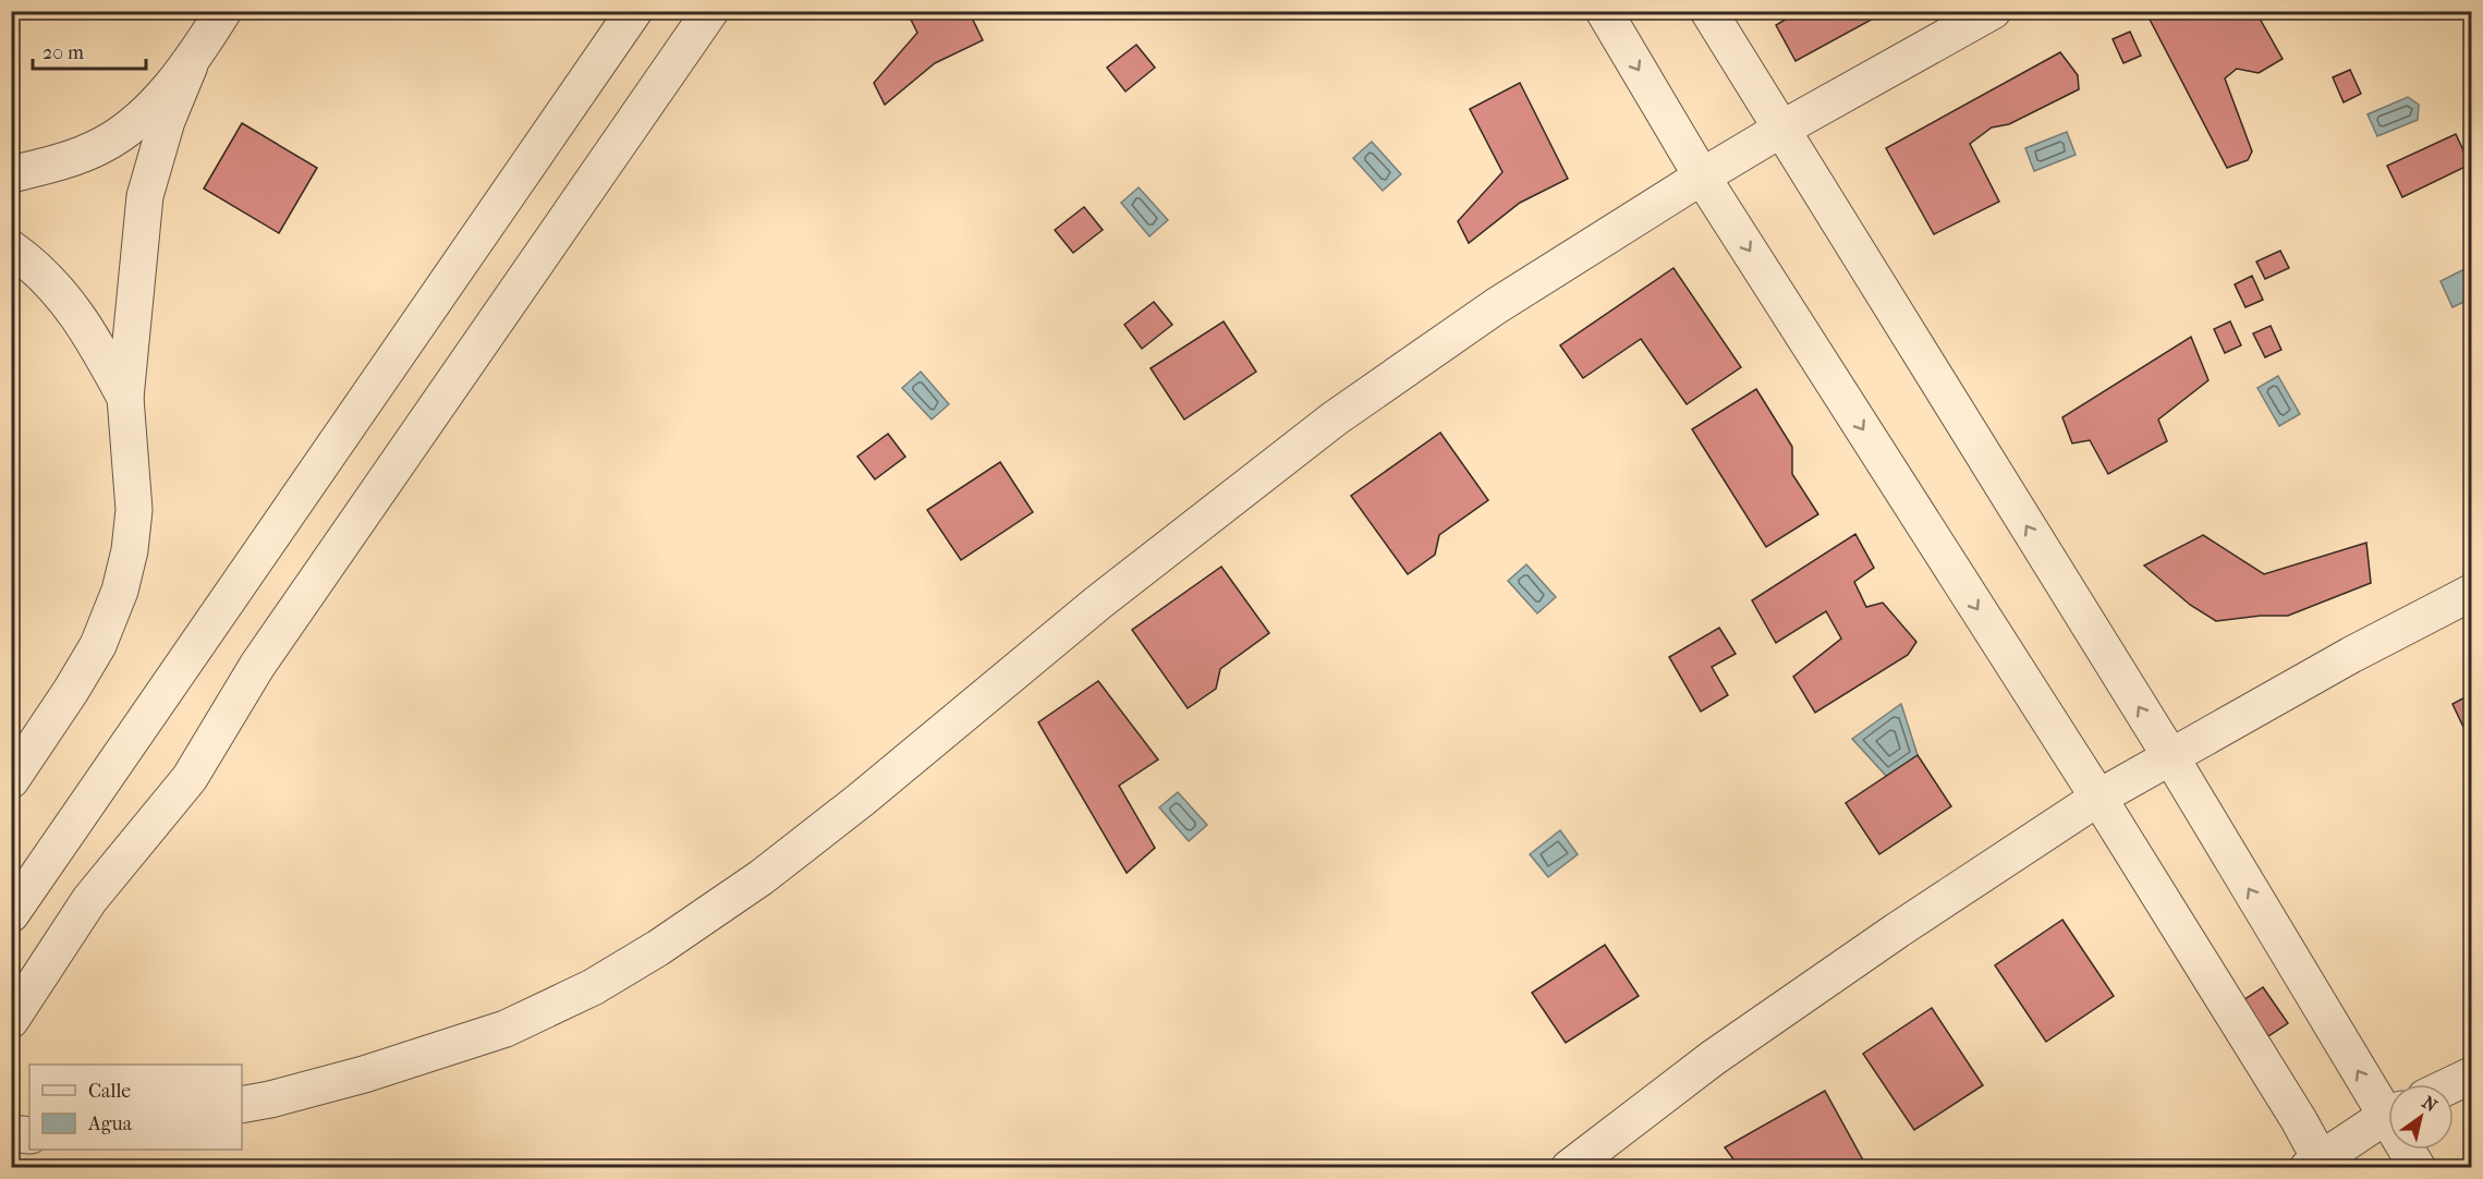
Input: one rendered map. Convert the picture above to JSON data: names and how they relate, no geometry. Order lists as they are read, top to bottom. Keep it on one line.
{"legend":["Calle","Agua"],"scale_bar":"20 m","north":"top right"}
